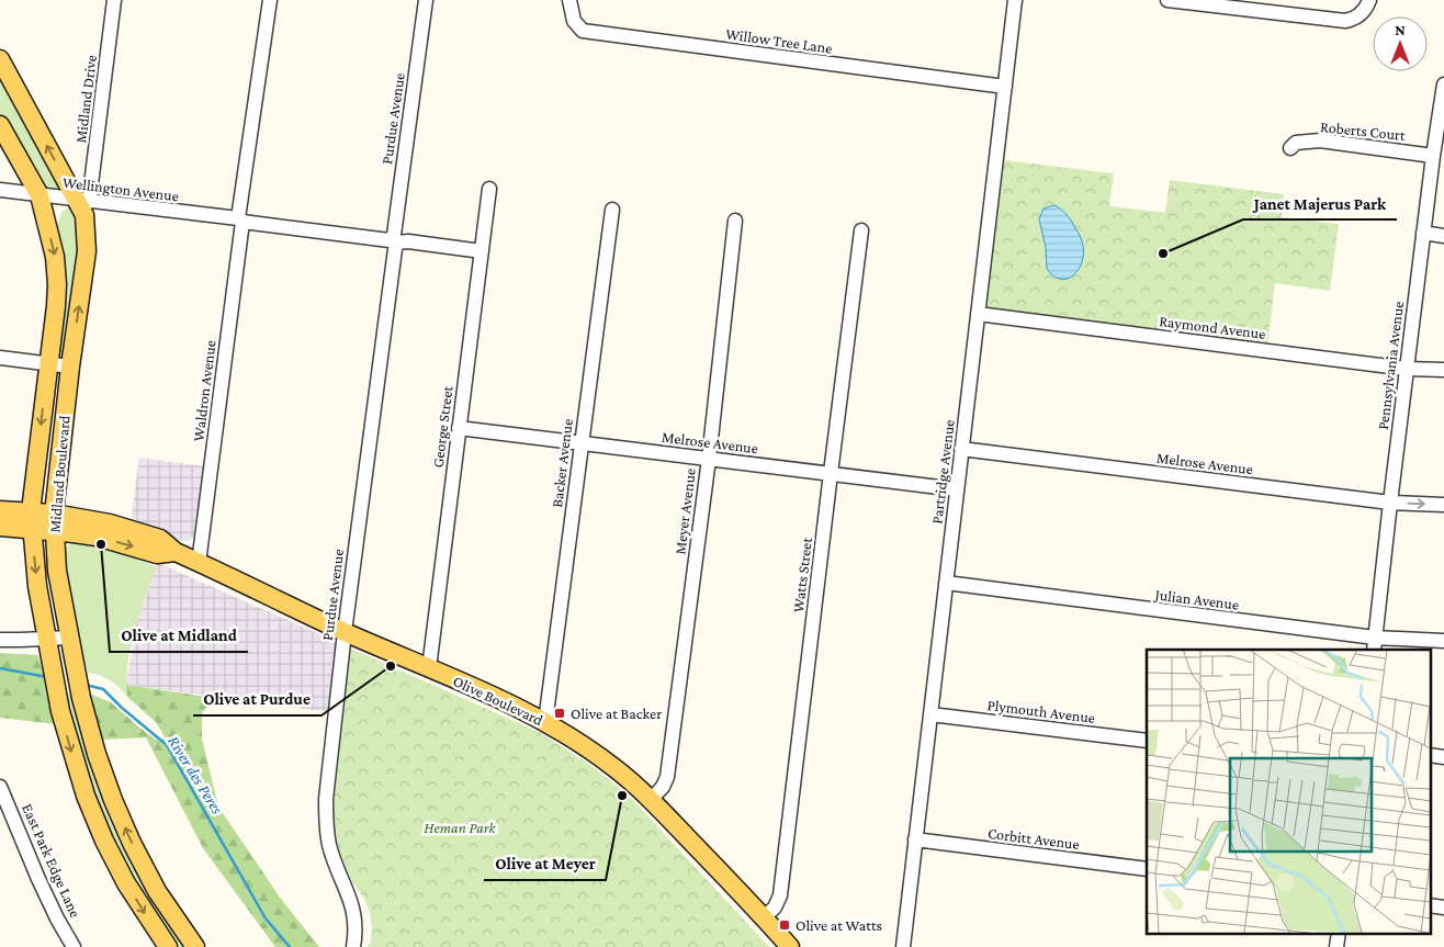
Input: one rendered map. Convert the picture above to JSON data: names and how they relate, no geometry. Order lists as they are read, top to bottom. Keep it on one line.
{"streets":{"main road":["Midland Boulevard","Olive Boulevard"],"street":["Willow Tree Lane","Midland Drive","Purdue Avenue","Roberts Court","Wellington Avenue","Raymond Avenue","Pennsylvania Avenue","Waldron Avenue","George Street","Melrose Avenue","Backer Avenue","Partridge Avenue","Meyer Avenue","Watts Street","Julian Avenue","Plymouth Avenue","Corbitt Avenue","East Park Edge Lane"]},"crossings":[["Willow Tree Lane","Partridge Avenue"],["Midland Drive","Wellington Avenue"],["Midland Drive","Midland Boulevard"],["Purdue Avenue","Wellington Avenue"],["Purdue Avenue","Olive Boulevard"],["Roberts Court","Pennsylvania Avenue"],["Wellington Avenue","Waldron Avenue"],["Wellington Avenue","George Street"],["Wellington Avenue","Midland Boulevard"],["Raymond Avenue","Pennsylvania Avenue"],["Raymond Avenue","Partridge Avenue"],["Pennsylvania Avenue","Melrose Avenue"],["Pennsylvania Avenue","Julian Avenue"],["Waldron Avenue","Olive Boulevard"],["George Street","Melrose Avenue"],["George Street","Olive Boulevard"],["Melrose Avenue","Backer Avenue"],["Melrose Avenue","Partridge Avenue"],["Melrose Avenue","Meyer Avenue"],["Melrose Avenue","Watts Street"],["Backer Avenue","Olive Boulevard"],["Partridge Avenue","Julian Avenue"],["Partridge Avenue","Plymouth Avenue"],["Partridge Avenue","Corbitt Avenue"],["Midland Boulevard","Olive Boulevard"],["Meyer Avenue","Olive Boulevard"],["Watts Street","Olive Boulevard"]],"water":["River des Peres"],"parks":["Heman Park"],"places":{"other":["Janet Majerus Park","Olive at Midland","Olive at Purdue","Olive at Meyer"],"transit":["Olive at Backer","Olive at Watts"]},"north":"top"}
